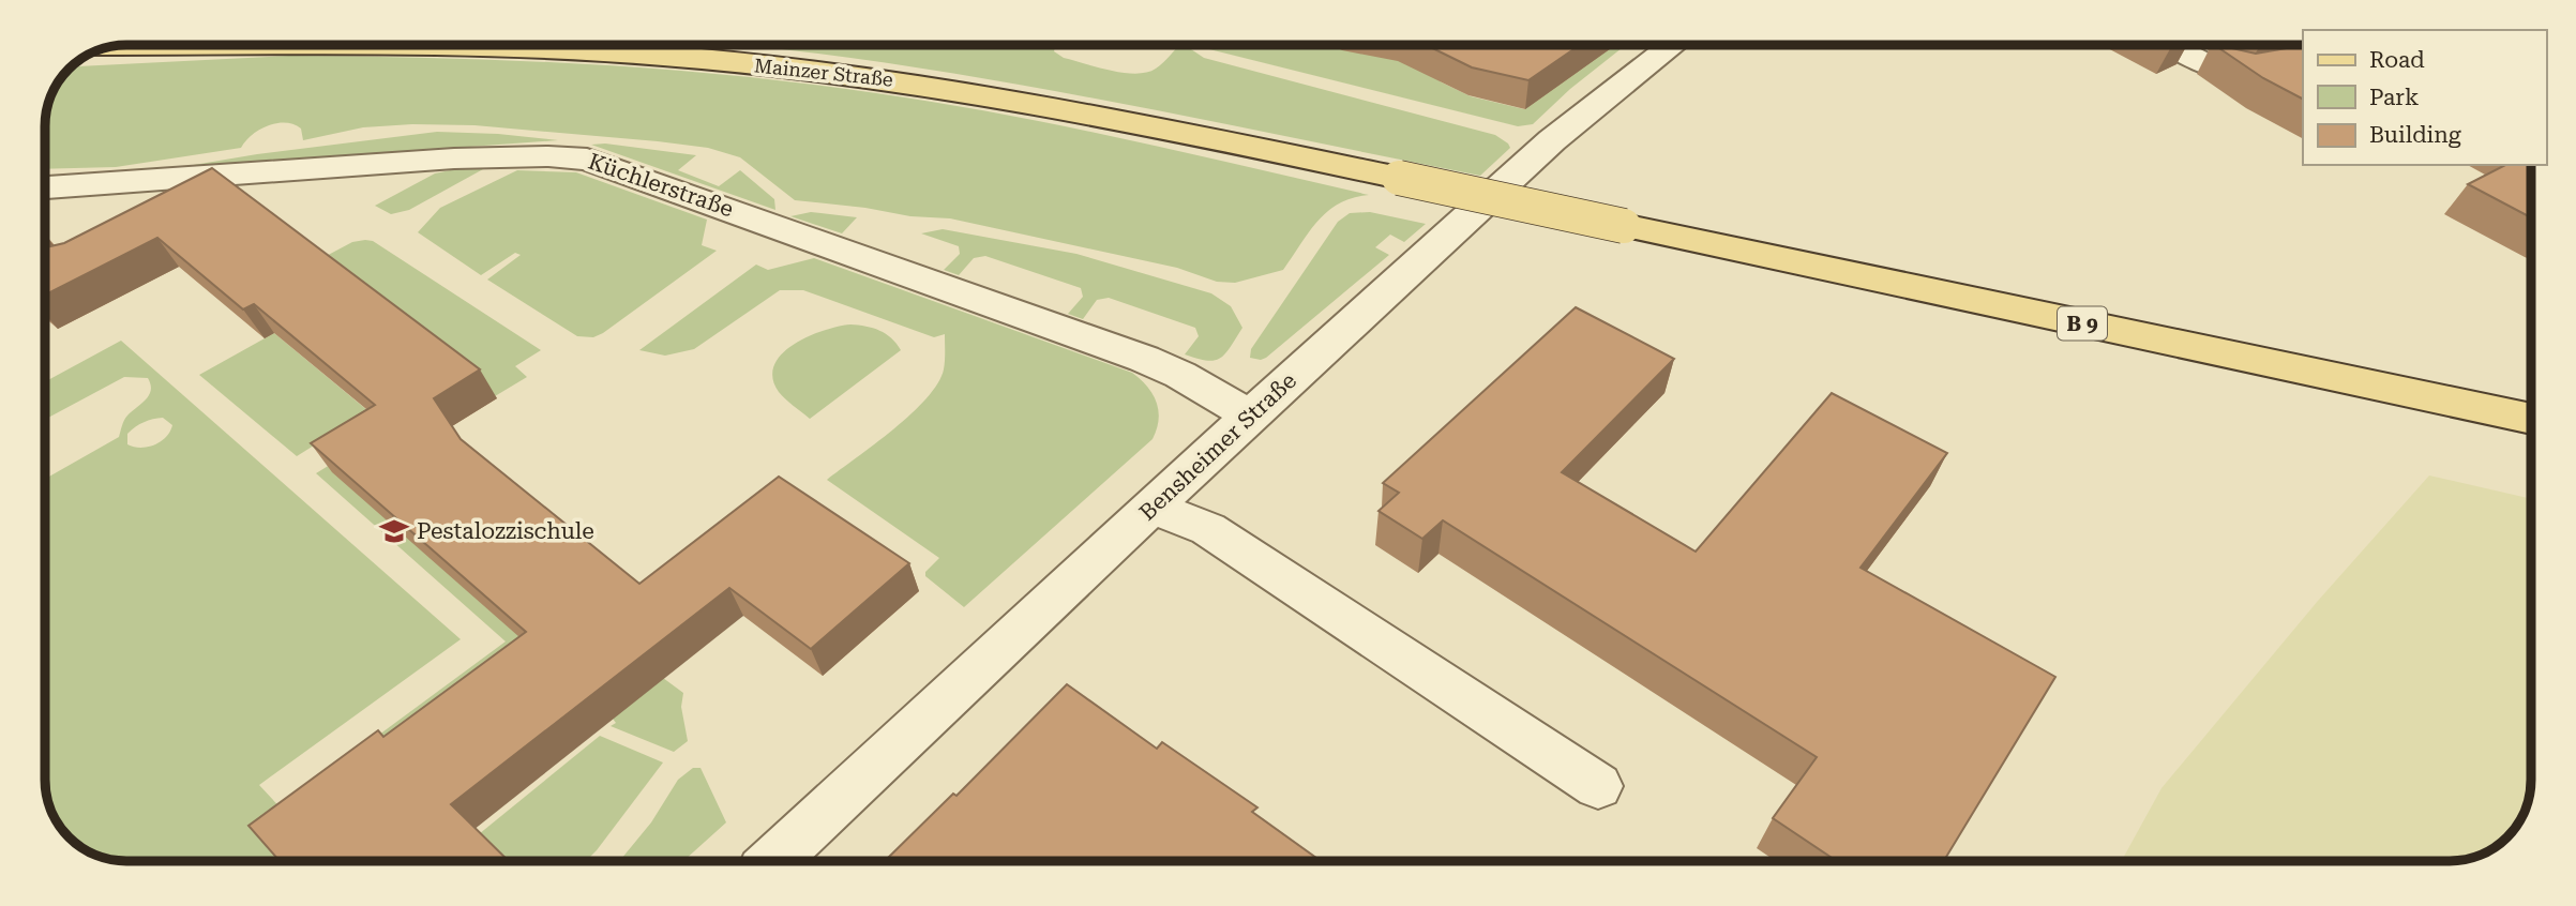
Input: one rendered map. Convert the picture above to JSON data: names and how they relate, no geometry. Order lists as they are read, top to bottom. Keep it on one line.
{"streets":{"main road":["Mainzer Straße","B 9"],"street":["Küchlerstraße","Bensheimer Straße"]},"crossings":[["Küchlerstraße","Bensheimer Straße"]],"places":{"school or university":["Pestalozzischule"]},"legend":["Road","Park","Building"]}
